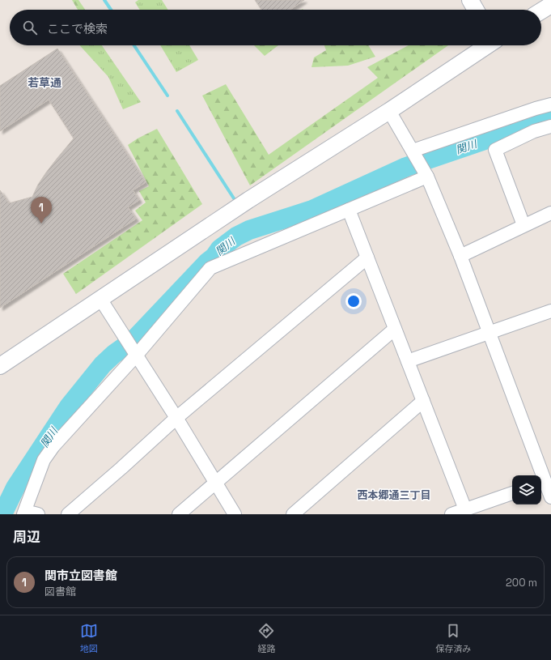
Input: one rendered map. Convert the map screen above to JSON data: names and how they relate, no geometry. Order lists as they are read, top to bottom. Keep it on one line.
{"districts":["若草通","西本郷通三丁目"],"water":["関川"],"page":{"search":"ここで検索","pins":"1","heading":"周辺","list":[{"mark":"1","name":"関市立図書館","note":"図書館","value":"200 m"}],"nav":["地図","経路","保存済み"]}}
